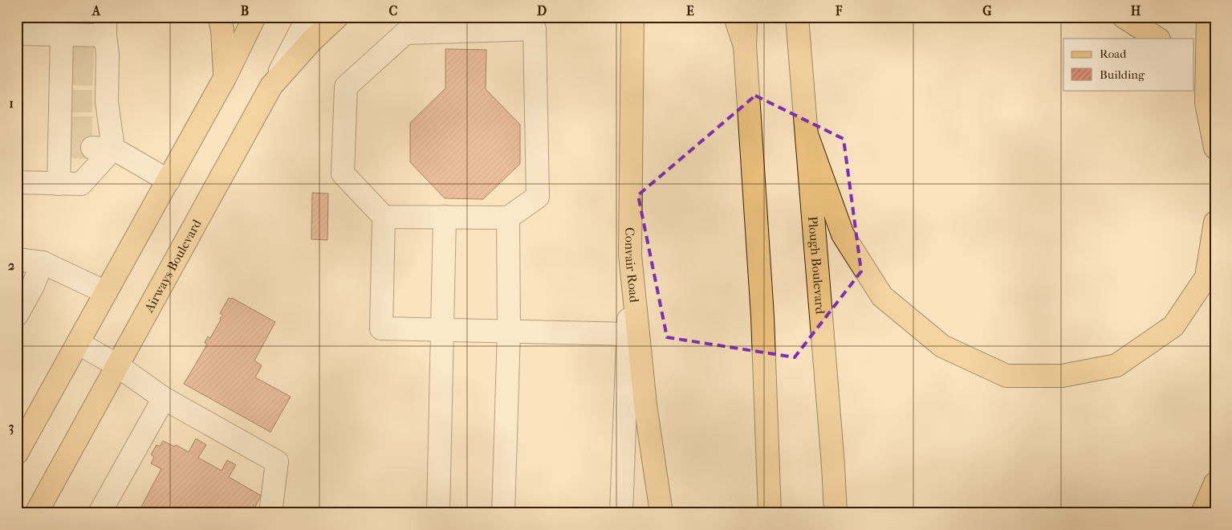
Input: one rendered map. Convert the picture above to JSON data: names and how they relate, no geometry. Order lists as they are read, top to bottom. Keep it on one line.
{"streets":{"main road":["Convair Road","Plough Boulevard","Airways Boulevard"]},"legend":["Road","Building"],"grid":{"columns":["A","B","C","D","E","F","G","H"],"rows":["1","2","3"]}}
